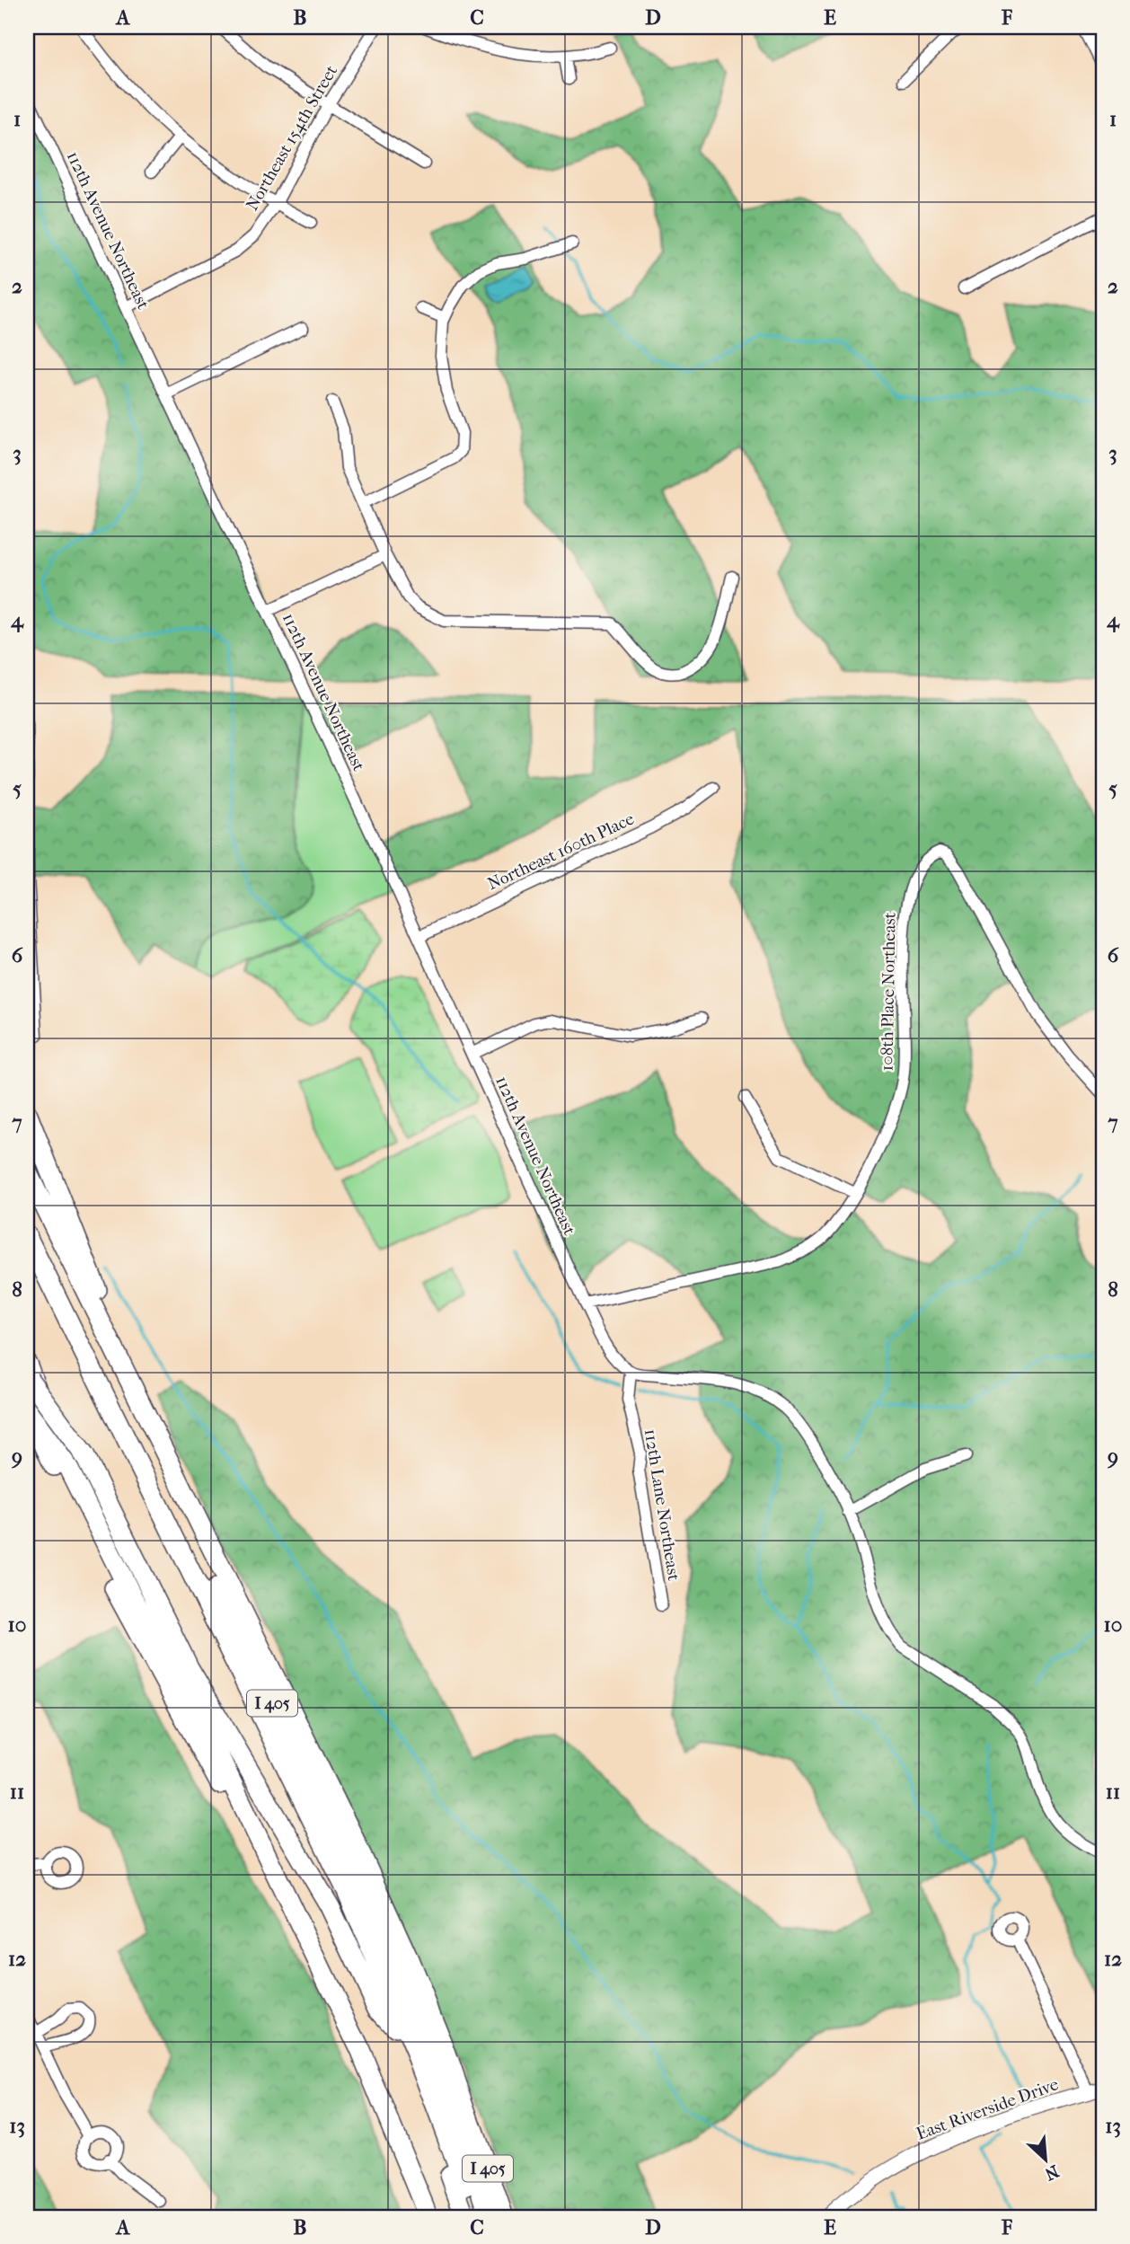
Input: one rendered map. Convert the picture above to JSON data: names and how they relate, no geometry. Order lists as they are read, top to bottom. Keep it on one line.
{"streets":{"highway":["I 405"],"main road":["East Riverside Drive"],"street":["Northeast 154th Street","112th Avenue Northeast","Northeast 160th Place","108th Place Northeast","112th Lane Northeast"]},"crossings":[["Northeast 154th Street","112th Avenue Northeast"],["112th Avenue Northeast","Northeast 160th Place"],["112th Avenue Northeast","108th Place Northeast"],["112th Avenue Northeast","112th Lane Northeast"]],"north":"bottom right","grid":{"columns":["A","B","C","D","E","F"],"rows":["1","2","3","4","5","6","7","8","9","10","11","12","13"]}}
